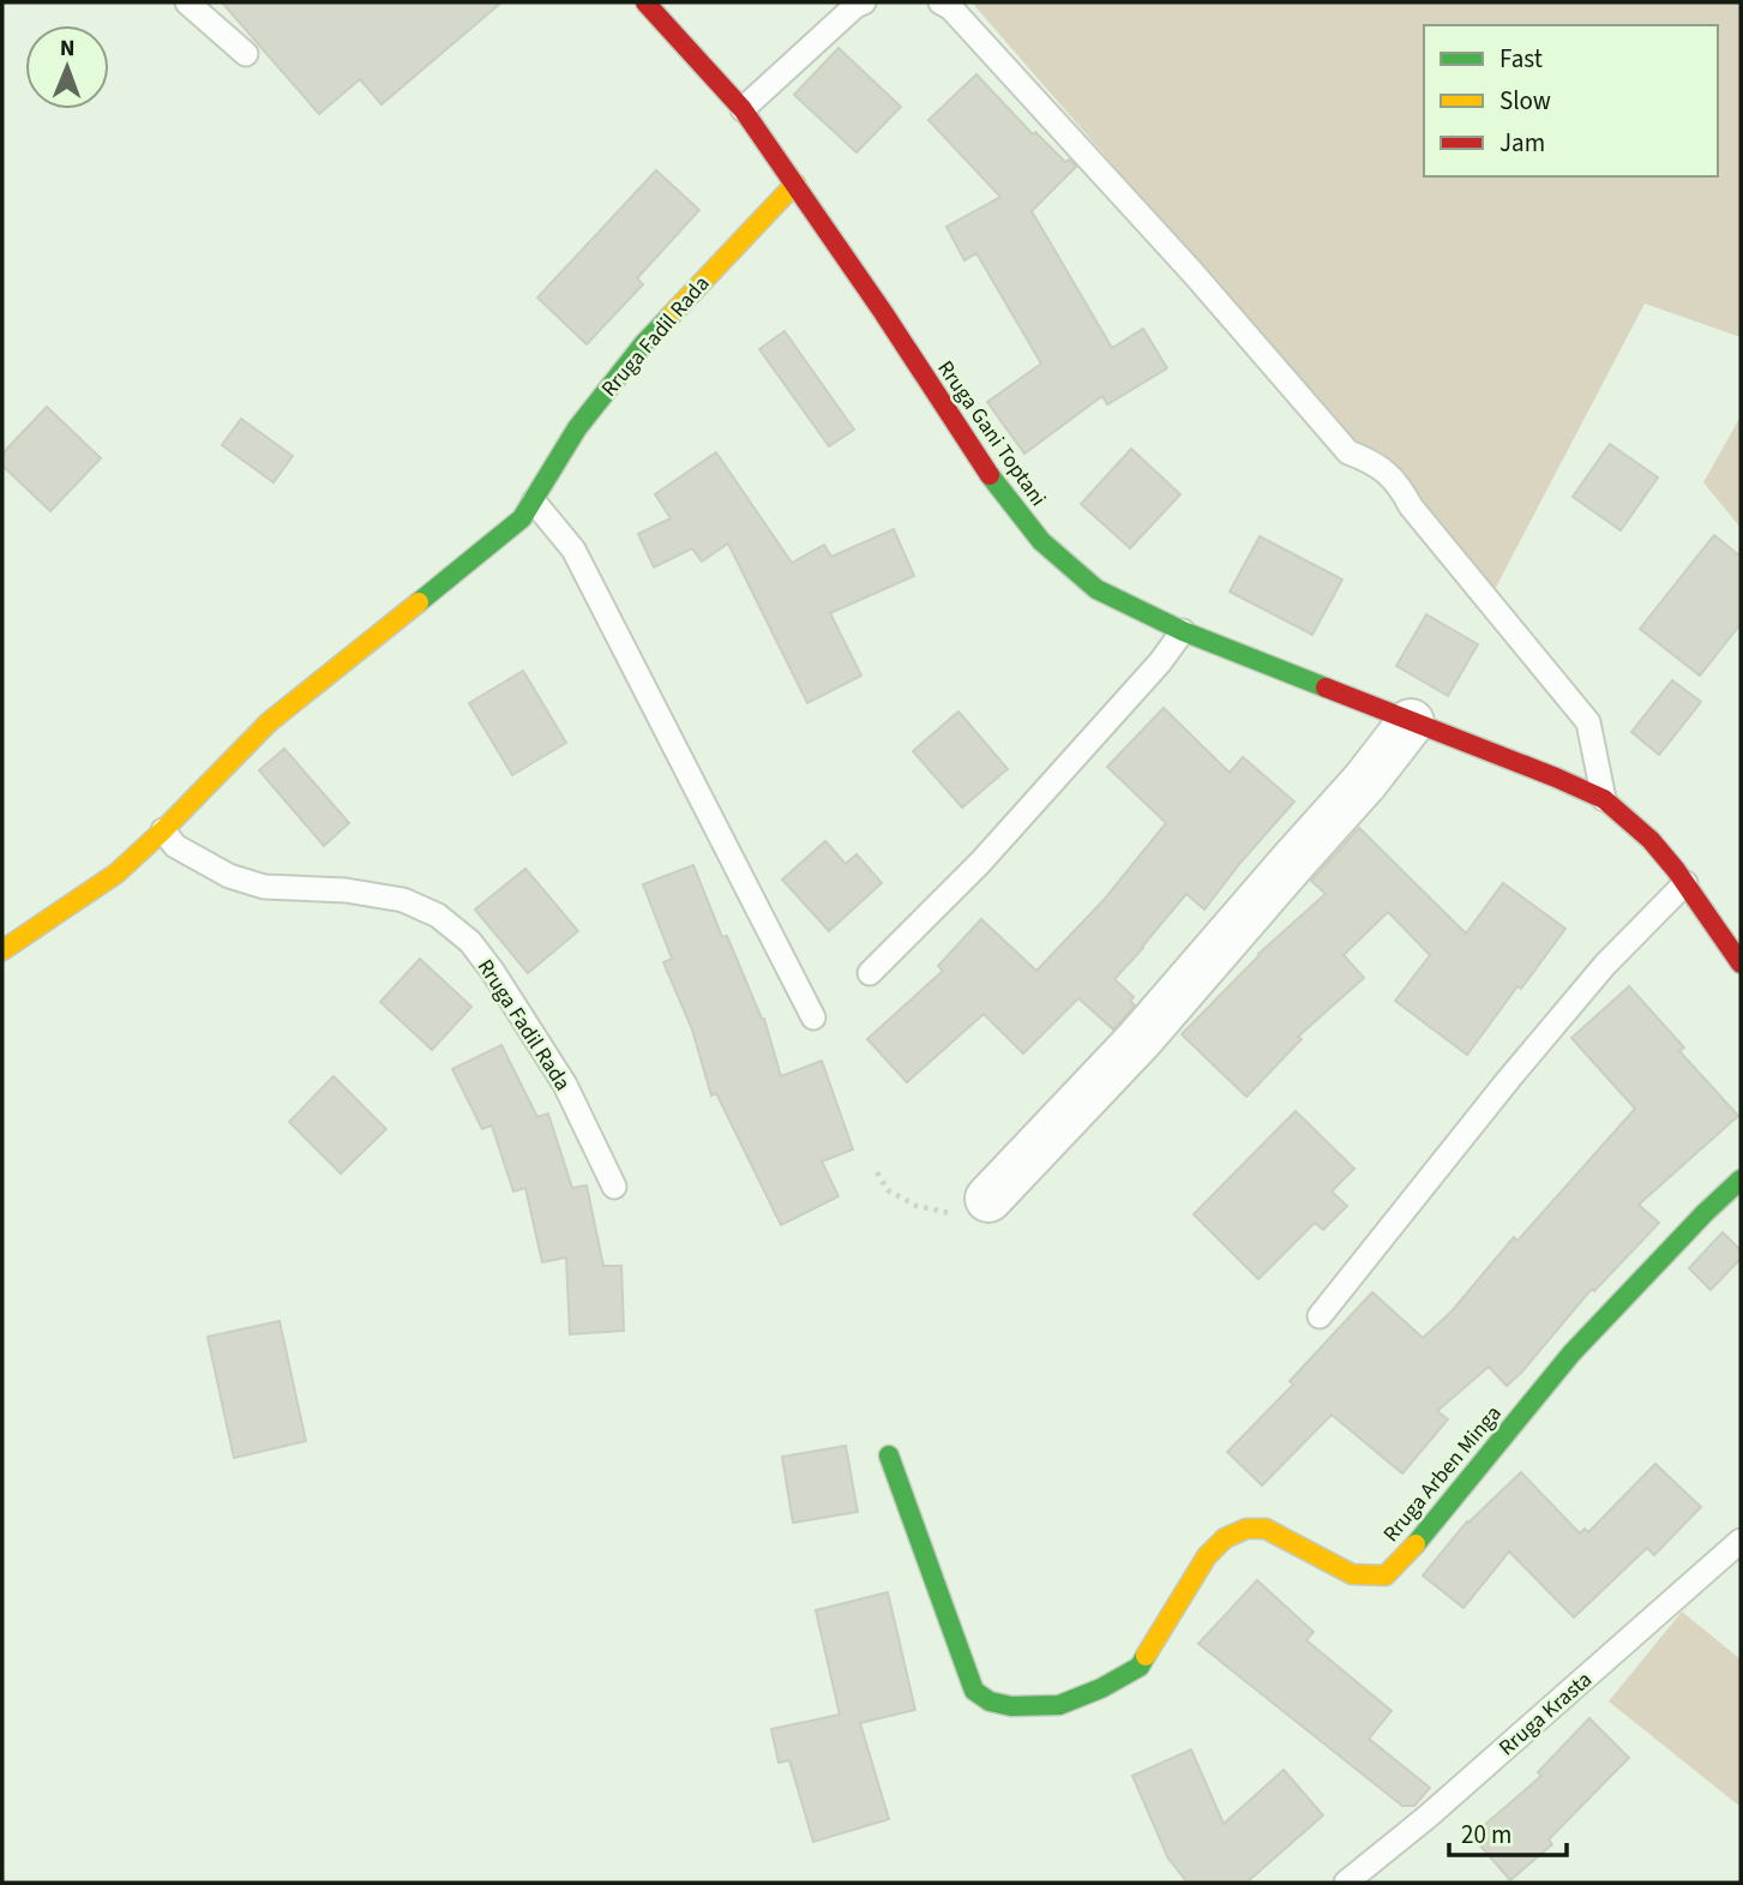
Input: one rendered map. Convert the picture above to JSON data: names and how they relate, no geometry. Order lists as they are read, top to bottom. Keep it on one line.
{"streets":{"street":["Rruga Fadil Rada","Rruga Gani Toptani","Rruga Arben Minga"],"lane":["Rruga Krasta"]},"crossings":[["Rruga Fadil Rada","Rruga Gani Toptani"]],"legend":["Fast","Slow","Jam"],"scale_bar":"20 m","north":"top"}
